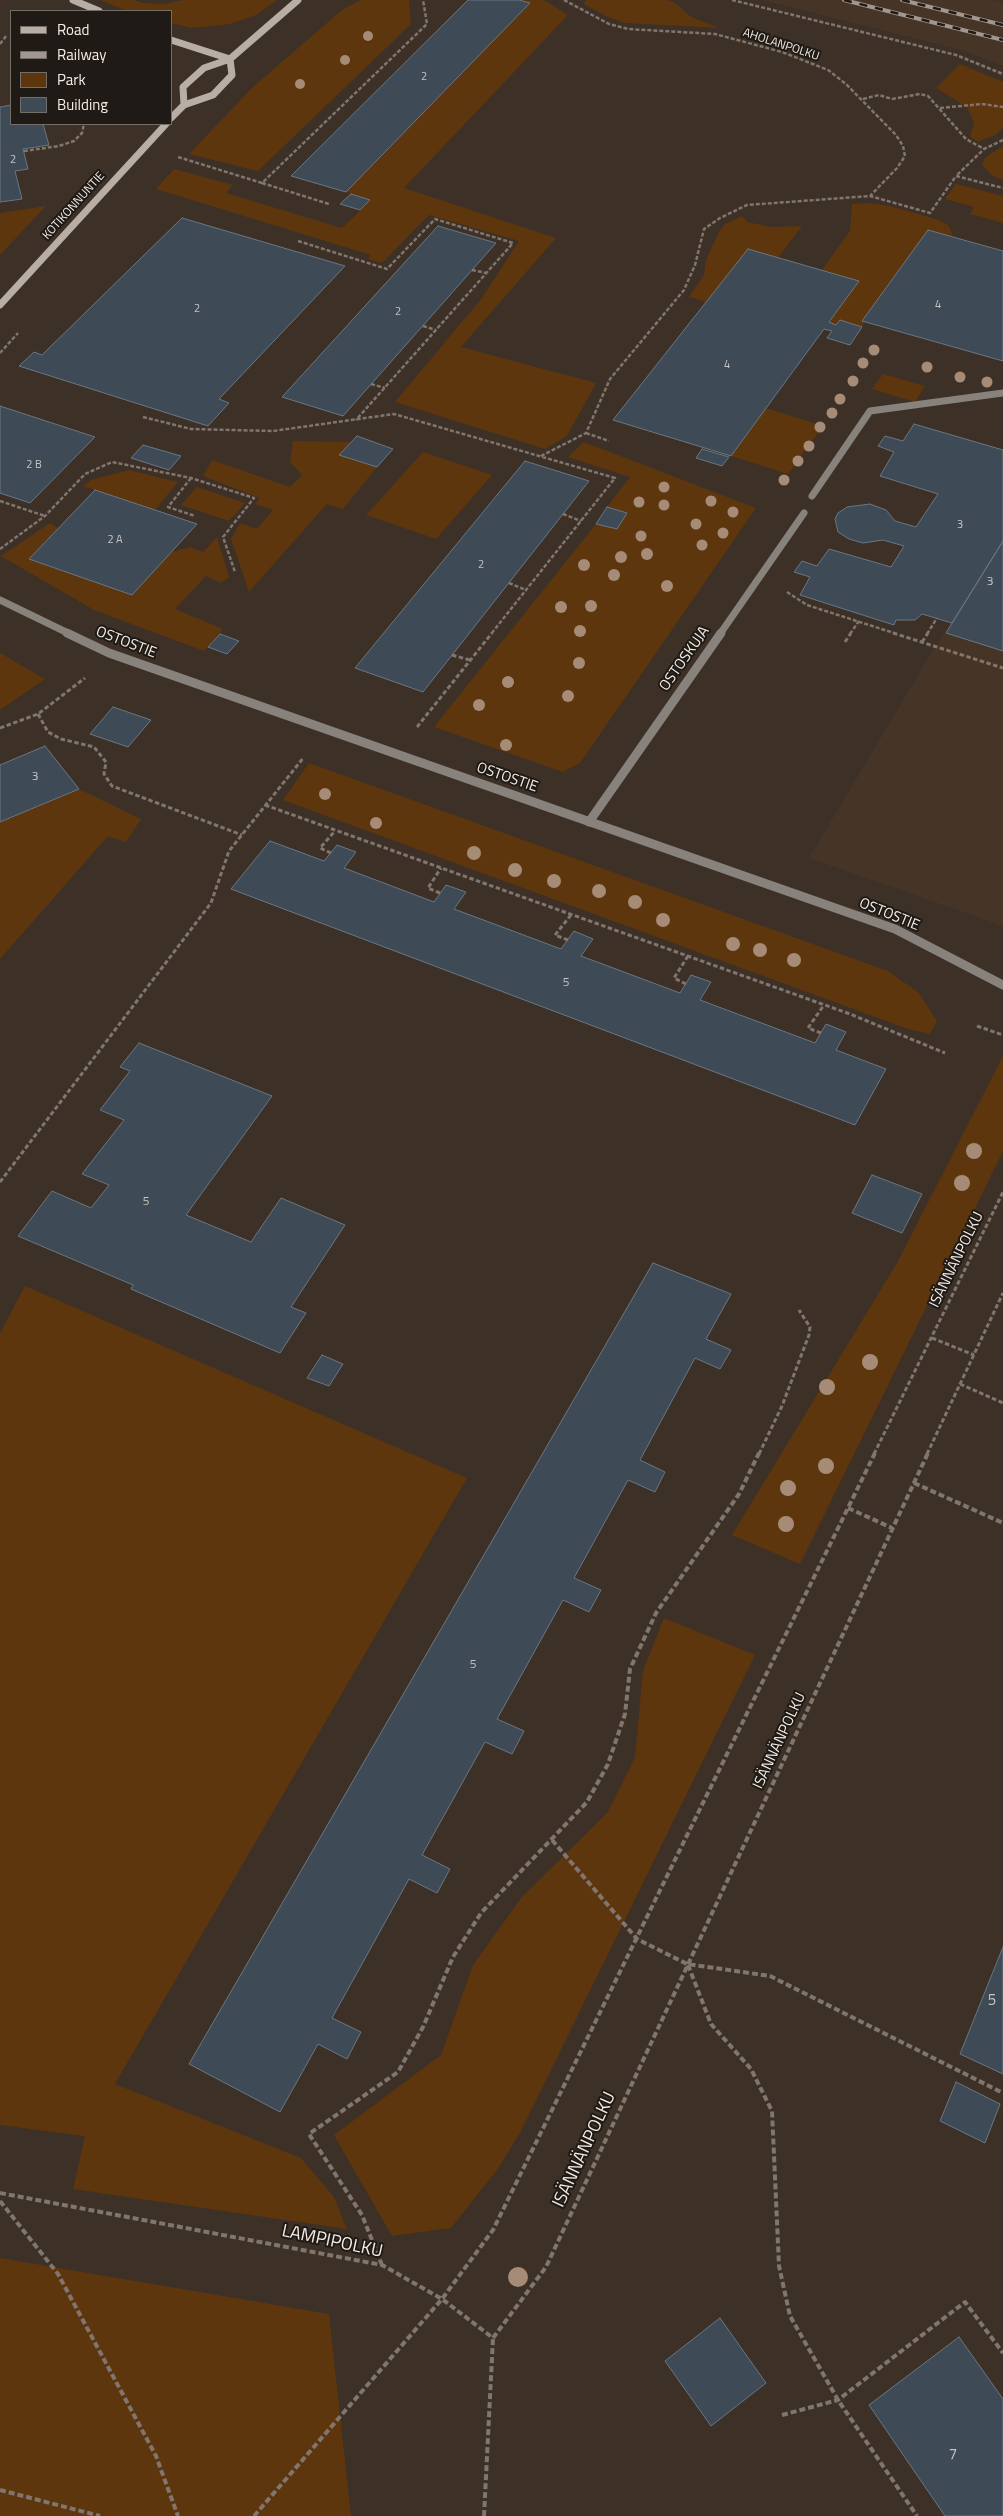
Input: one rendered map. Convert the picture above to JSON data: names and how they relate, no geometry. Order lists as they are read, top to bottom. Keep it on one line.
{"streets":{"street":["KOTIKONNUNTIE","OSTOSTIE","OSTOSKUJA"],"path":["AHOLANPOLKU","ISÄNNÄNPOLKU","LAMPIPOLKU"]},"crossings":[["OSTOSTIE","OSTOSKUJA"],["ISÄNNÄNPOLKU","LAMPIPOLKU"]],"house_numbers":["2","2","4","2","2","4","2 B","3","2 A","2","3","3","5","5","5","5","7"],"legend":["Road","Railway","Park","Building"]}
